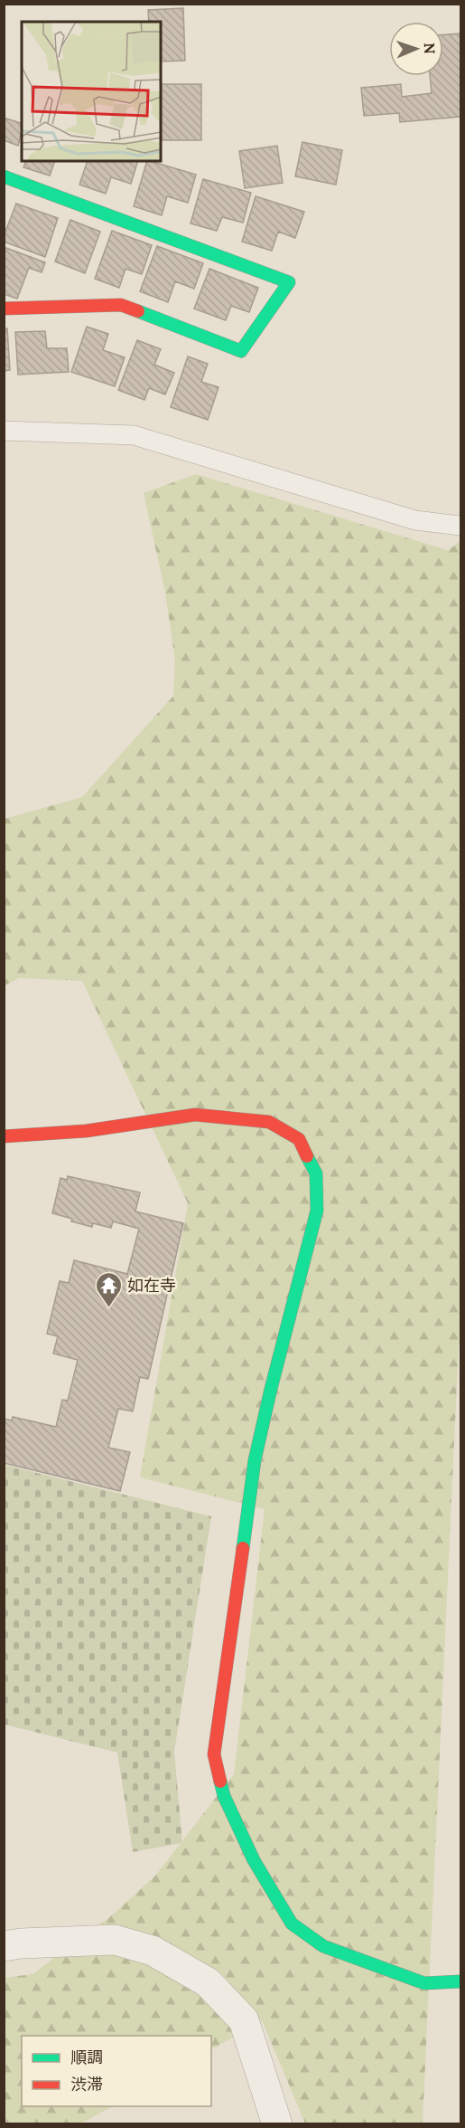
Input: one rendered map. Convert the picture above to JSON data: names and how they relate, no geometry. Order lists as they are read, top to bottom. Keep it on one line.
{"places":{"temple":["如在寺"]},"legend":["順調","渋滞"],"north":"right"}
